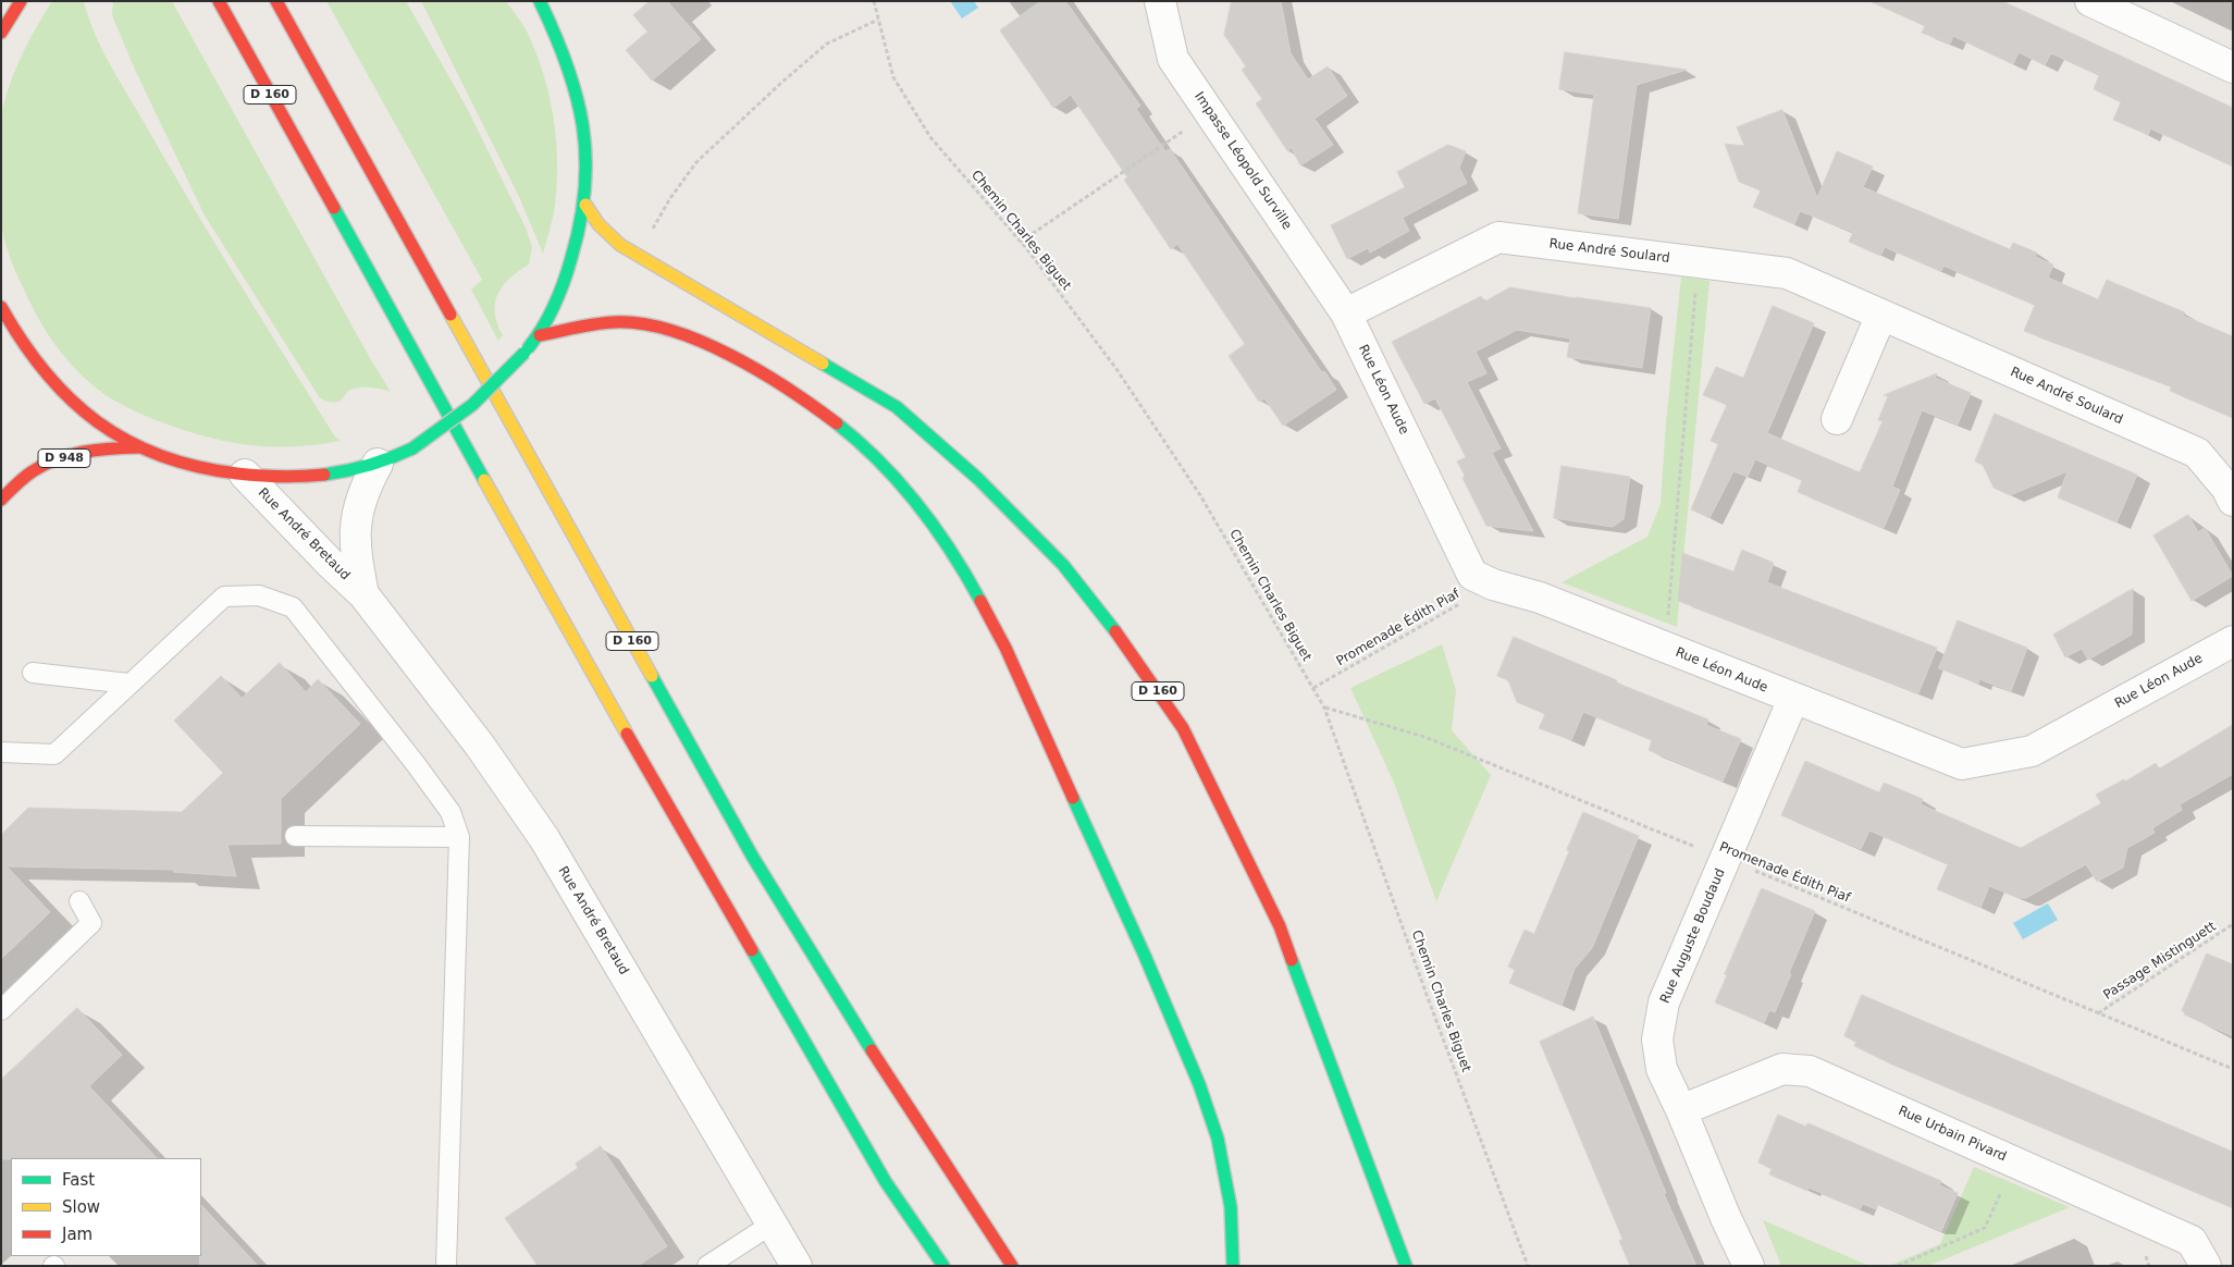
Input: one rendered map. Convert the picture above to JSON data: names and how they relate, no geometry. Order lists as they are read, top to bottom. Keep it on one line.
{"streets":{"highway":["D 160","D 948"],"street":["Impasse Léopold Surville","Rue André Soulard","Rue Léon Aude","Rue André Bretaud","Rue Auguste Boudaud","Rue Urbain Pivard"],"path":["Chemin Charles Biguet","Promenade Édith Piaf","Passage Mistinguett"]},"crossings":[["Impasse Léopold Surville","Rue André Soulard"],["Impasse Léopold Surville","Rue Léon Aude"],["Chemin Charles Biguet","Promenade Édith Piaf"],["Rue André Soulard","Rue Léon Aude"],["Rue Léon Aude","Promenade Édith Piaf"],["Rue Léon Aude","Rue Auguste Boudaud"],["Promenade Édith Piaf","Rue Auguste Boudaud"],["Promenade Édith Piaf","Passage Mistinguett"],["Rue Auguste Boudaud","Rue Urbain Pivard"]],"legend":["Fast","Slow","Jam"]}
